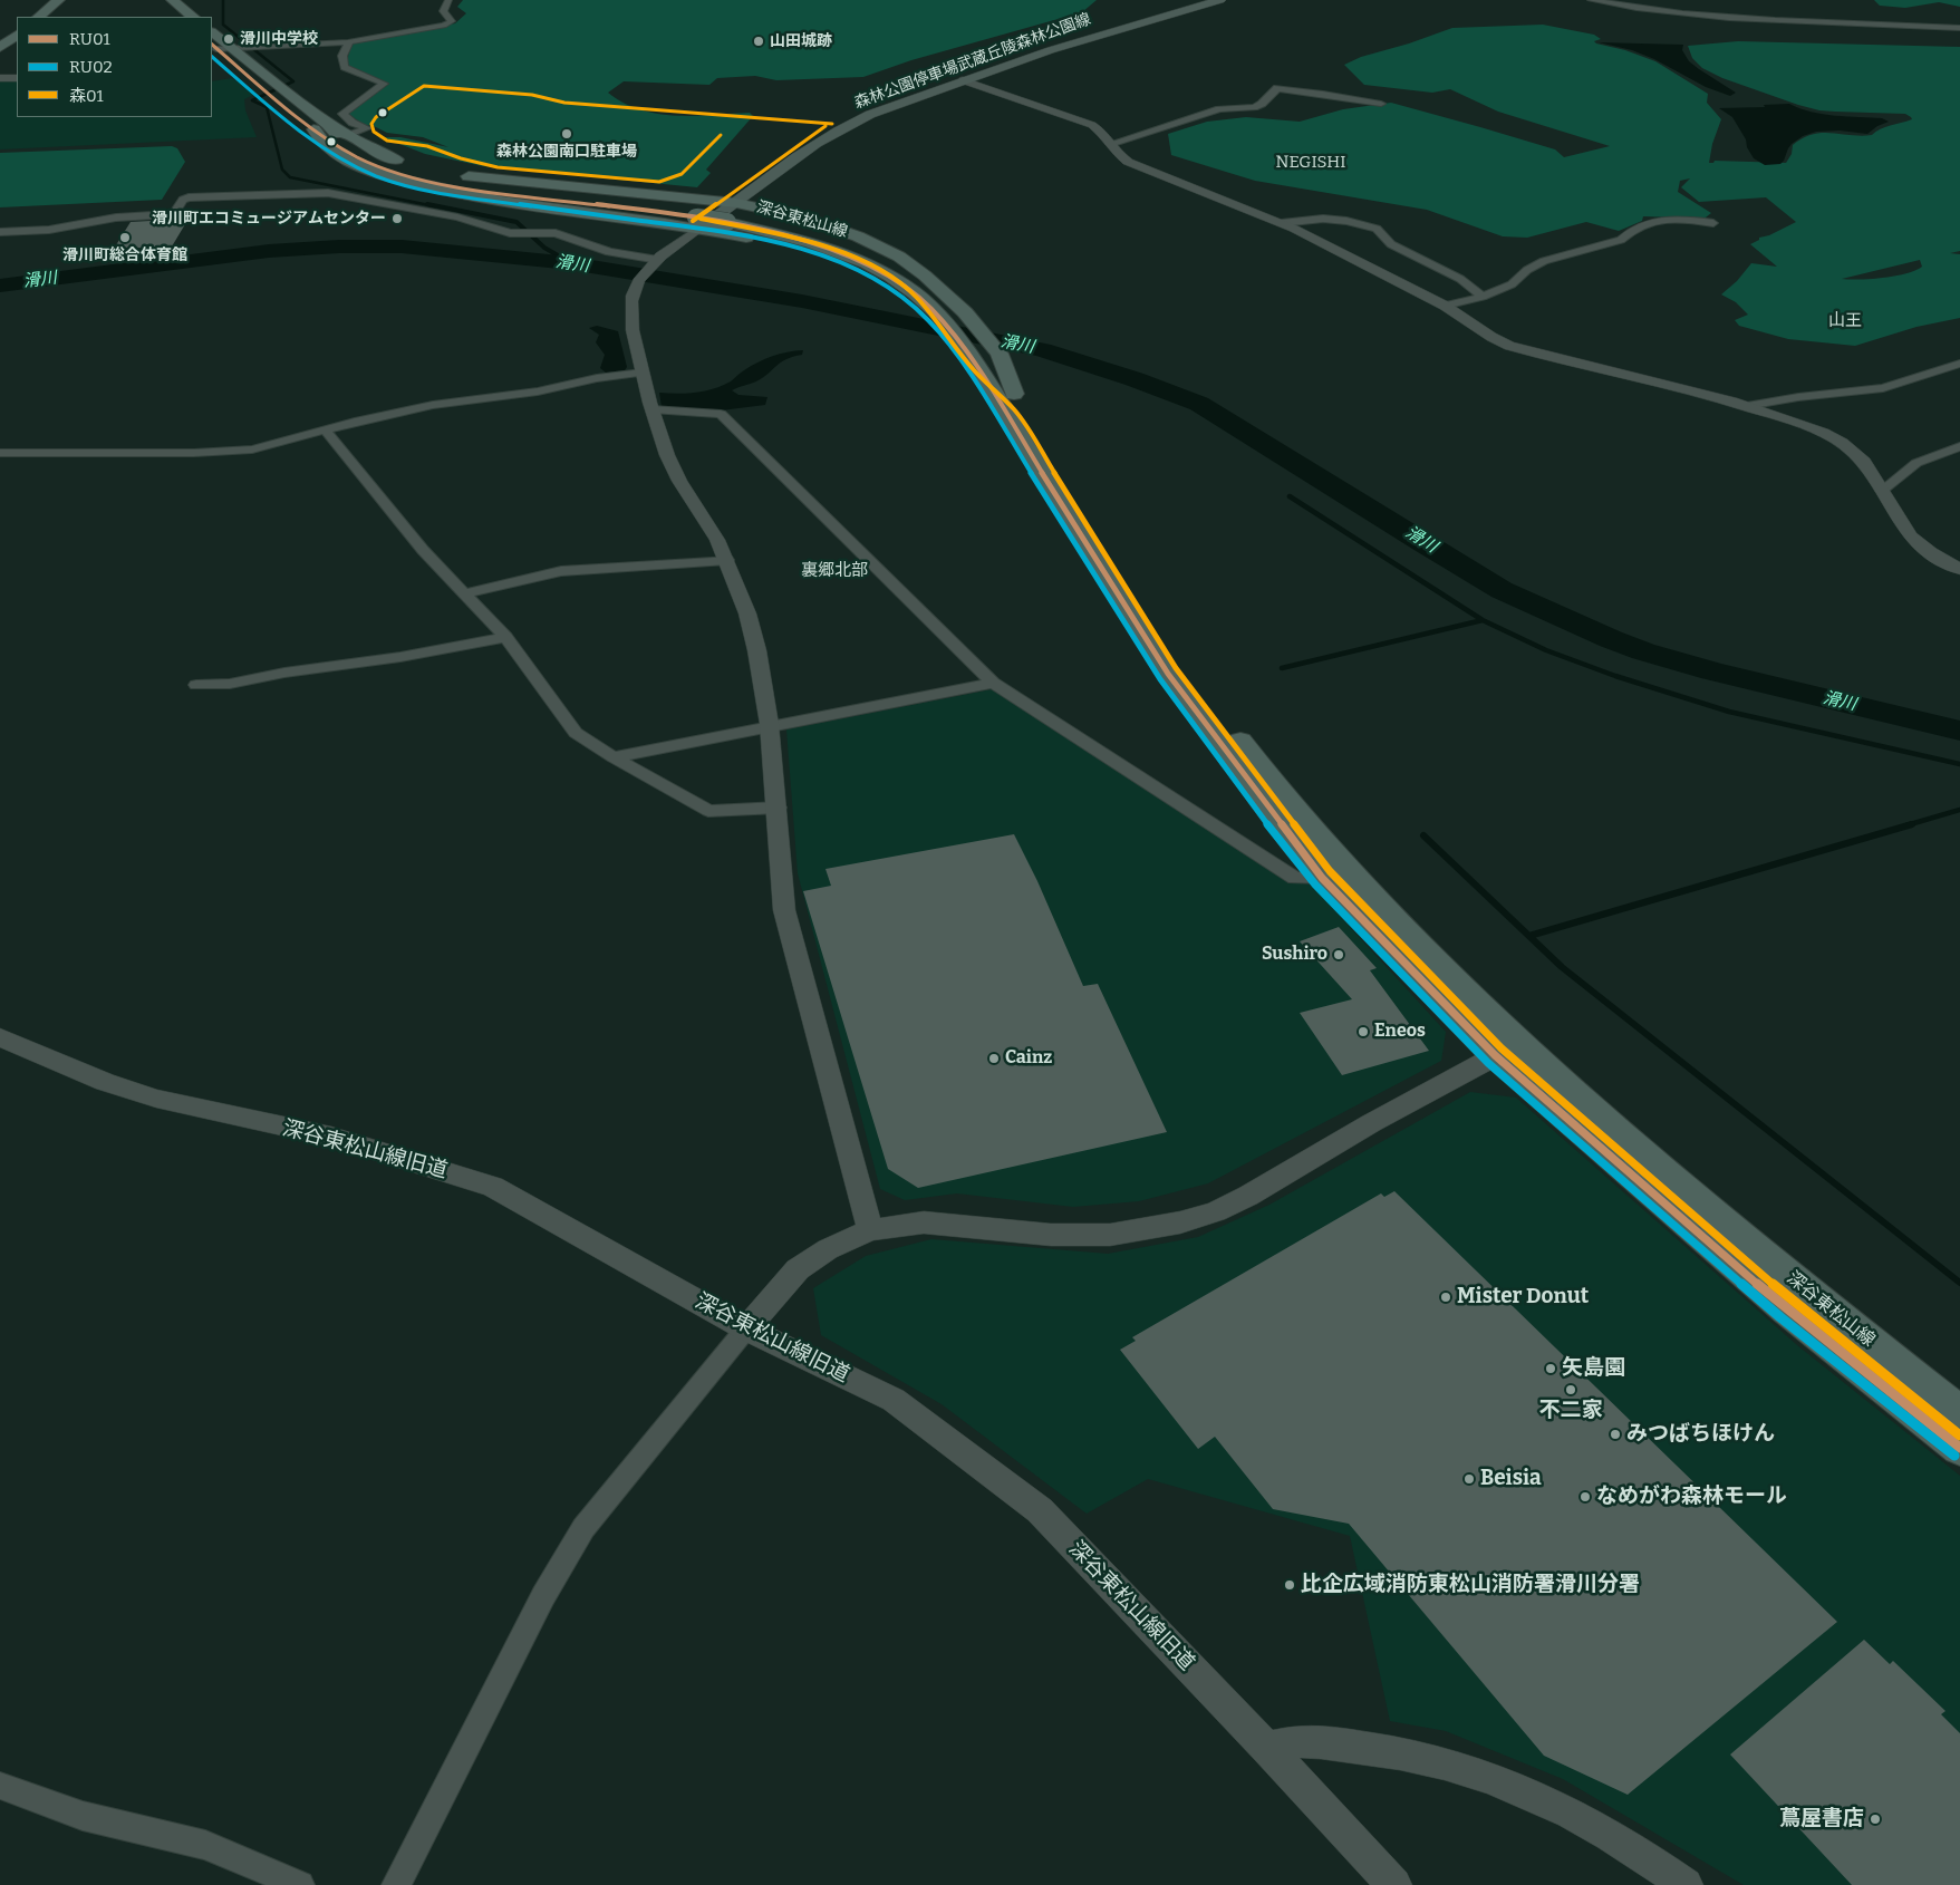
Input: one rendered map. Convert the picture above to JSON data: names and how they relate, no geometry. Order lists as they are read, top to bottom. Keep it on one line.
{"streets":{"main road":["森林公園停車場武蔵丘陵森林公園線","深谷東松山線"],"street":["深谷東松山線旧道"]},"crossings":[["森林公園停車場武蔵丘陵森林公園線","深谷東松山線"]],"districts":["NEGISHI","山王","裏郷北部"],"water":["滑川"],"places":["滑川中学校","山田城跡","森林公園南口駐車場","滑川町エコミュージアムセンター","滑川町総合体育館","Sushiro","Eneos","Cainz","Mister Donut","矢島園","不二家","みつばちほけん","Beisia","なめがわ森林モール","比企広域消防東松山消防署滑川分署","蔦屋書店"],"lines":["transit line RU01","transit line RU02","transit line 森01"],"legend":["RU01","RU02","森01"]}
